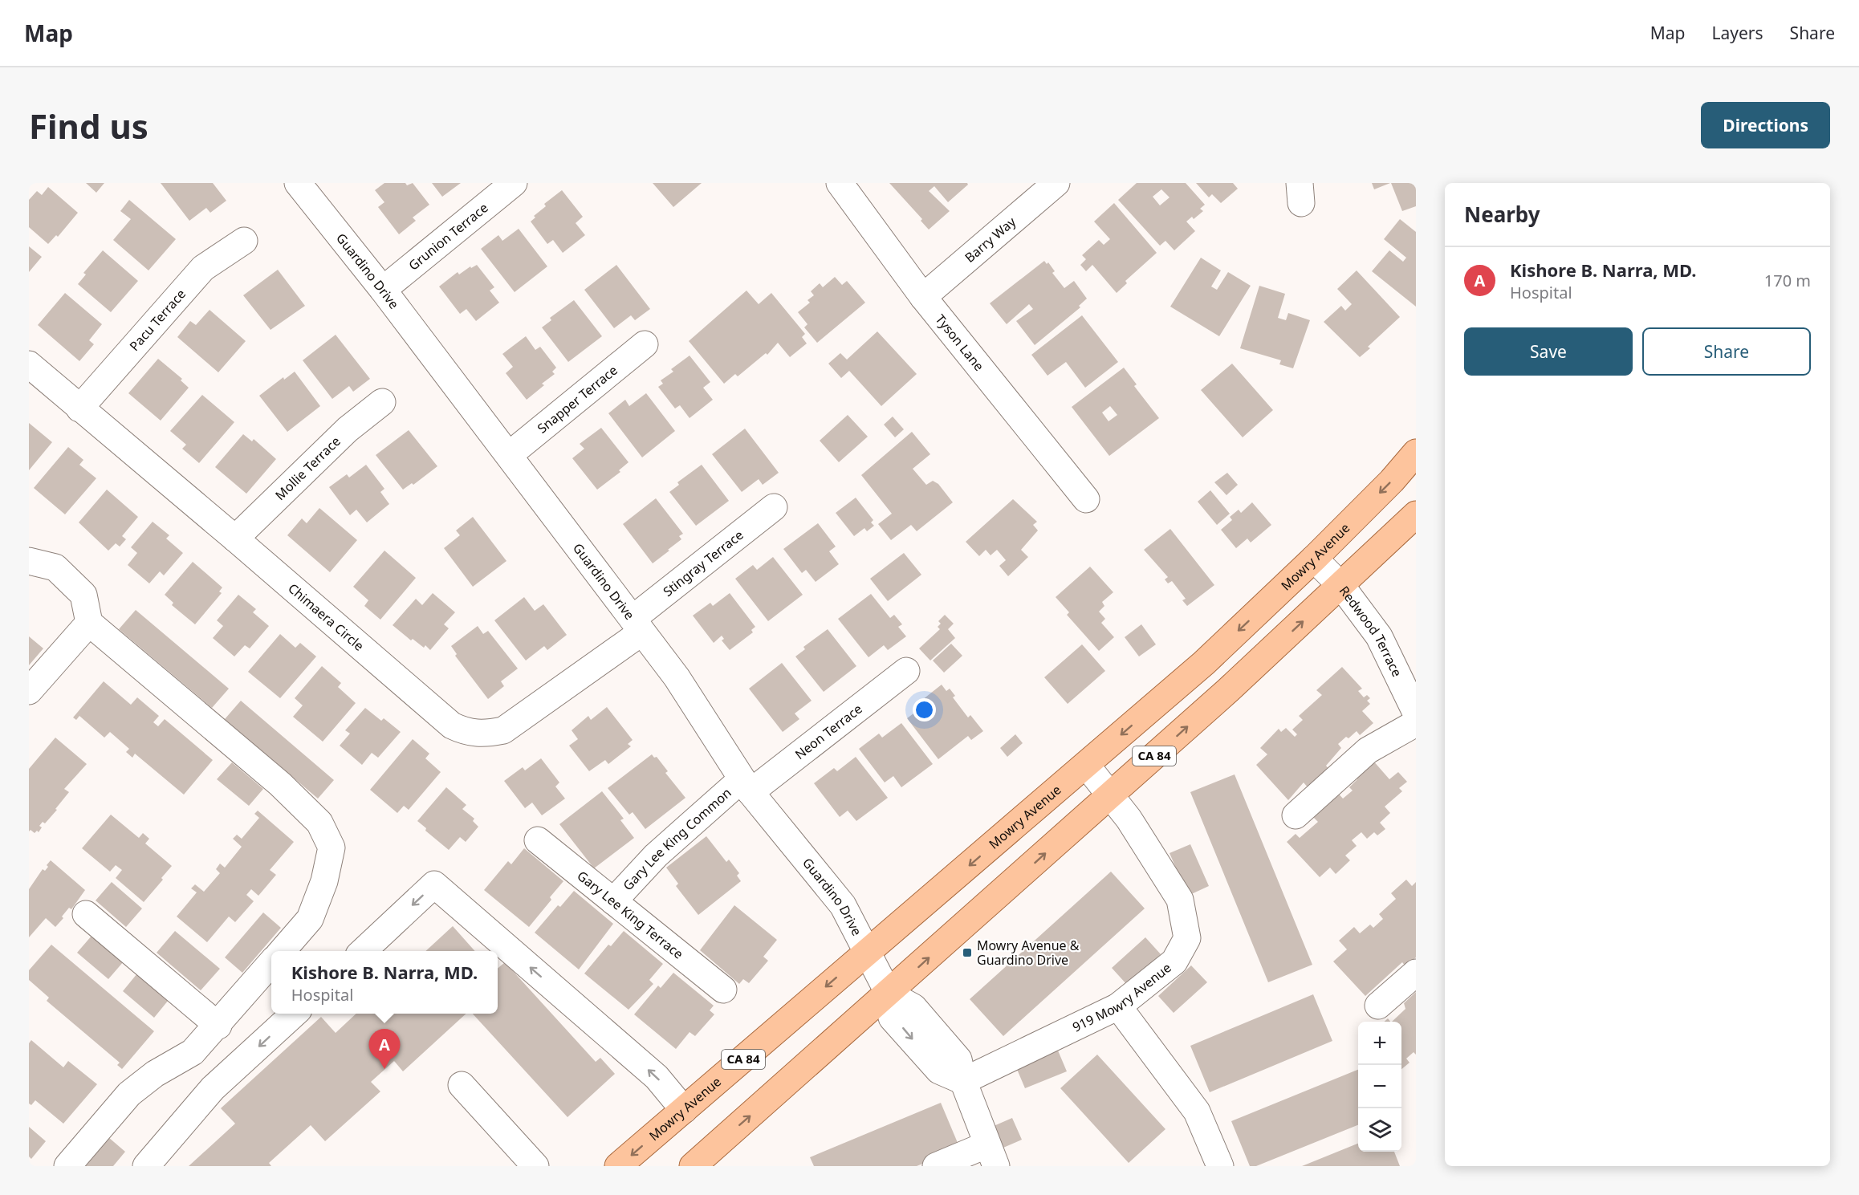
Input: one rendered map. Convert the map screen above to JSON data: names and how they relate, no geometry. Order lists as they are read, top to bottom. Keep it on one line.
{"streets":{"main road":["Mowry Avenue","CA 84"],"street":["Grunion Terrace","Barry Way","Guardino Drive","Pacu Terrace","Tyson Lane","Snapper Terrace","Mollie Terrace","Stingray Terrace","Chimaera Circle","Redwood Terrace","Neon Terrace","Gary Lee King Common","Gary Lee King Terrace","919 Mowry Avenue"]},"crossings":[["Grunion Terrace","Guardino Drive"],["Barry Way","Tyson Lane"],["Guardino Drive","Snapper Terrace"],["Guardino Drive","Mowry Avenue"],["Guardino Drive","Stingray Terrace"],["Guardino Drive","Chimaera Circle"],["Guardino Drive","Neon Terrace"],["Guardino Drive","CA 84"],["Guardino Drive","Gary Lee King Common"],["Pacu Terrace","Chimaera Circle"],["Mollie Terrace","Chimaera Circle"],["Mowry Avenue","Redwood Terrace"],["Mowry Avenue","919 Mowry Avenue"],["Stingray Terrace","Chimaera Circle"],["Redwood Terrace","CA 84"],["Neon Terrace","Gary Lee King Common"],["CA 84","919 Mowry Avenue"],["Gary Lee King Common","Gary Lee King Terrace"]],"places":{"transit":["Mowry Avenue & Guardino Drive"]},"page":{"header":"Map","nav":["Map","Layers","Share"],"buttons":["Directions",["Save","Share"]],"title":"Find us","heading":"Nearby","list":[{"mark":"A","name":"Kishore B. Narra, MD.","note":"Hospital","value":"170 m"}],"popup":["Kishore B. Narra, MD.","Hospital"],"map_buttons":["+","−"],"pins":"A"}}
